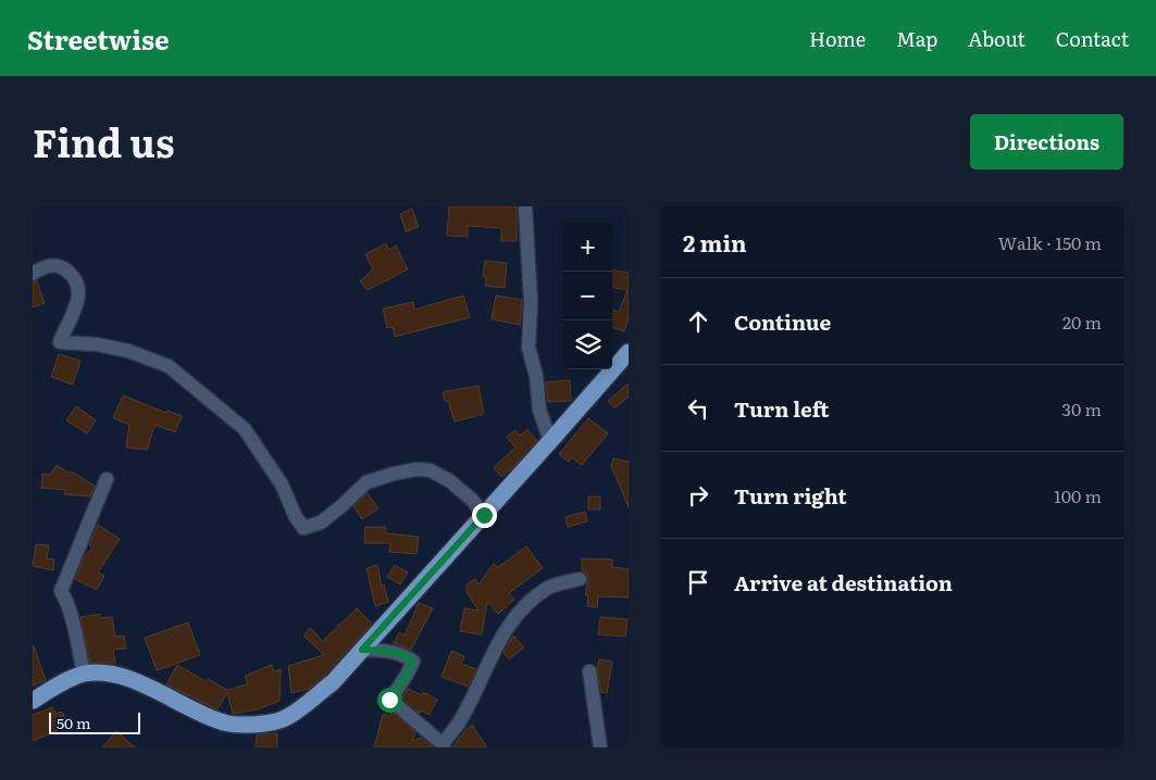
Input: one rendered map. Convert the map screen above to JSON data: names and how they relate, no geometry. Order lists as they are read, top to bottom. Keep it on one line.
{"scale_bar":"50 m","page":{"header":"Streetwise","nav":["Home","Map","About","Contact"],"title":"Find us","buttons":"Directions","heading":["2 min","Walk · 150 m"],"map_buttons":["+","−"],"list":[["Continue","20 m"],["Turn left","30 m"],["Turn right","100 m"],"Arrive at destination"],"scale":"50 m"}}
